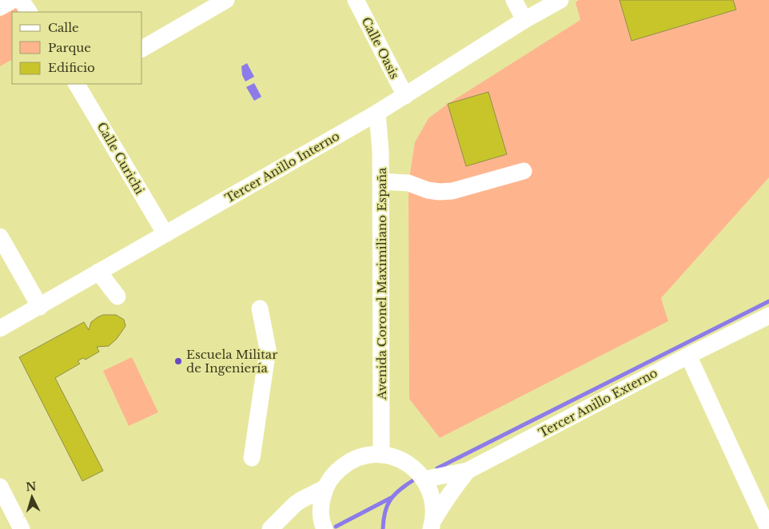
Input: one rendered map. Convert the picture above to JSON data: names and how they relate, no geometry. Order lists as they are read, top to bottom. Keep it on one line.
{"streets":{"street":["Calle Oasis","Calle Curichi","Tercer Anillo Interno","Avenida Coronel Maximiliano España","Tercer Anillo Externo"]},"crossings":[["Calle Oasis","Tercer Anillo Interno"],["Calle Curichi","Tercer Anillo Interno"],["Tercer Anillo Interno","Avenida Coronel Maximiliano España"]],"places":["Escuela Militar de Ingeniería"],"legend":["Calle","Parque","Edificio"],"north":"top"}
